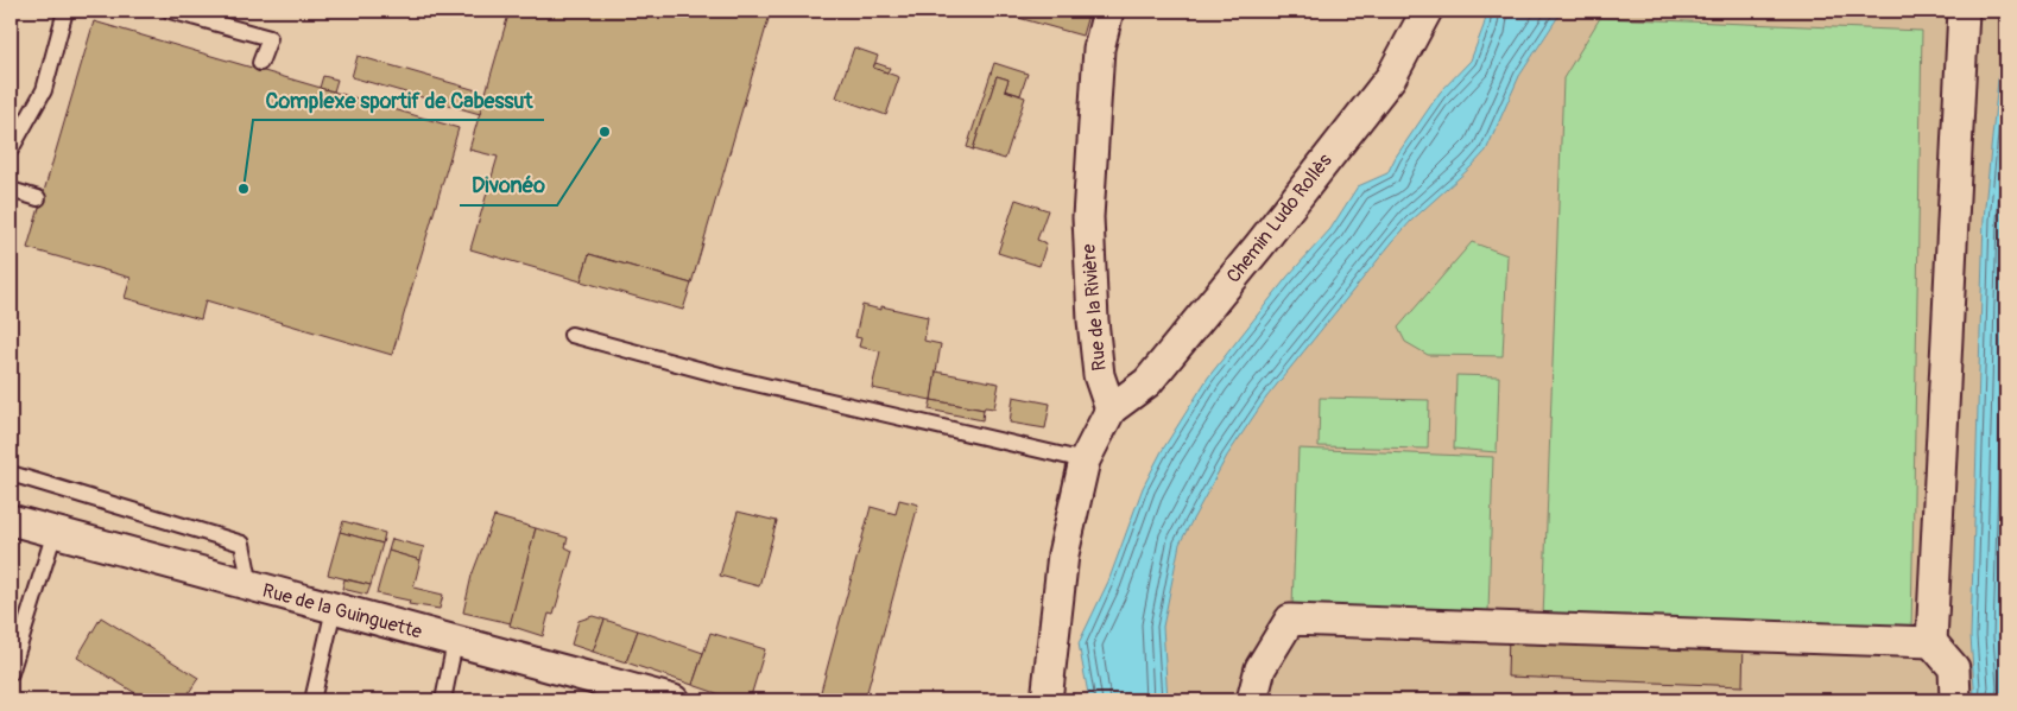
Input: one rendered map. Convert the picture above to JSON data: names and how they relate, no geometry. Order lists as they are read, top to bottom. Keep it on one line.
{"streets":{"street":["Chemin Ludo Rollès","Rue de la Rivière","Rue de la Guinguette"]},"crossings":[["Chemin Ludo Rollès","Rue de la Rivière"]],"places":["Divonéo","Complexe sportif de Cabessut"]}
